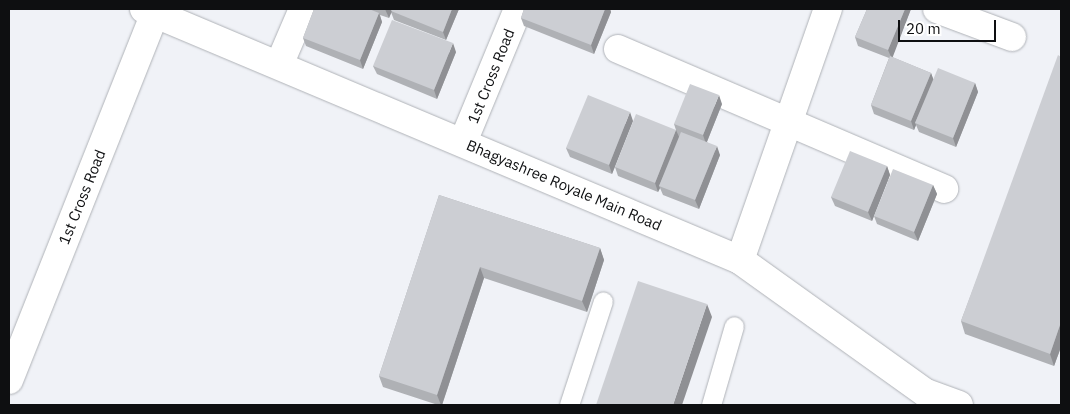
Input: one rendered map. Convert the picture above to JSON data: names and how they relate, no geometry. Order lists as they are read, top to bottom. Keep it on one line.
{"streets":{"street":["1st Cross Road","Bhagyashree Royale Main Road"]},"crossings":[["1st Cross Road","Bhagyashree Royale Main Road"]],"scale_bar":"20 m"}
